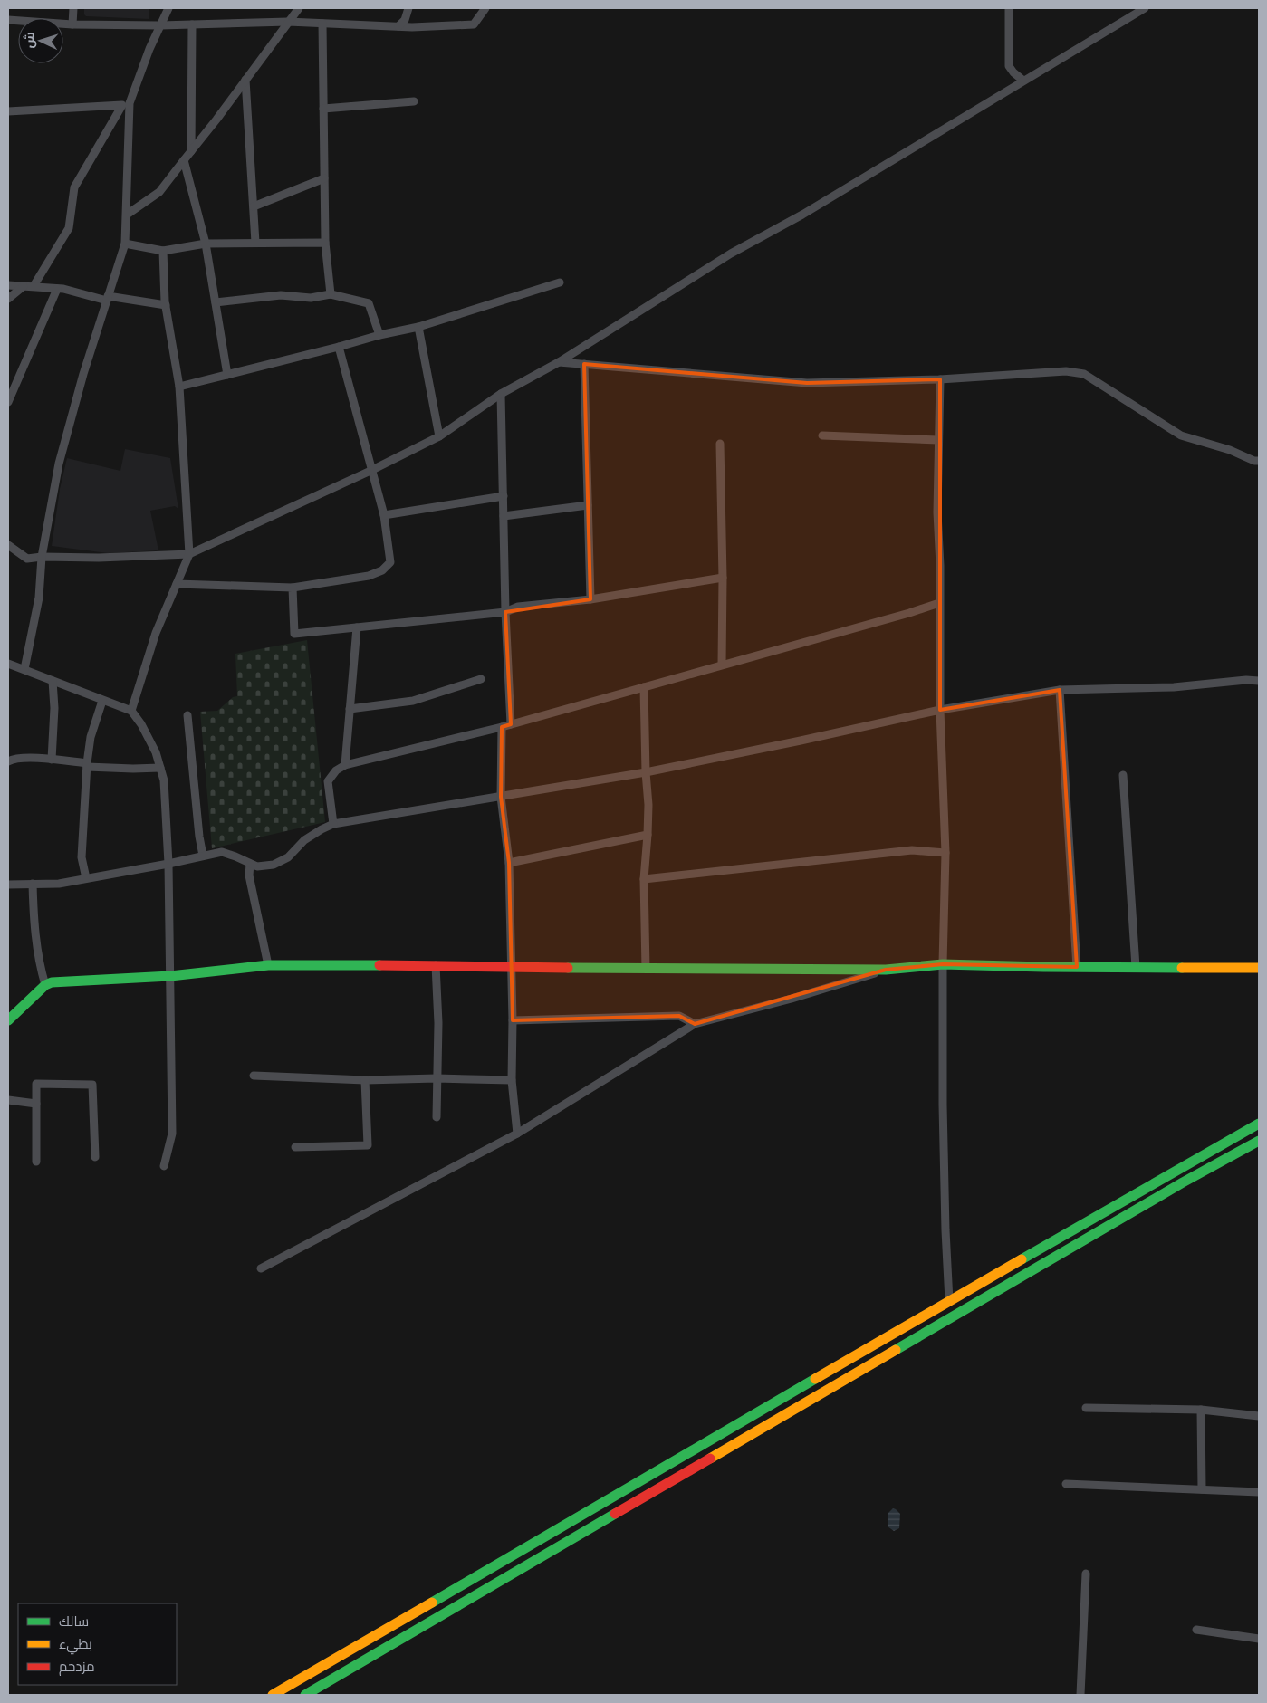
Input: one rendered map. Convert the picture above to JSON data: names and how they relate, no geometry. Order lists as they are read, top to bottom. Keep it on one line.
{"legend":["سالك","بطيء","مزدحم"],"north":"left"}
